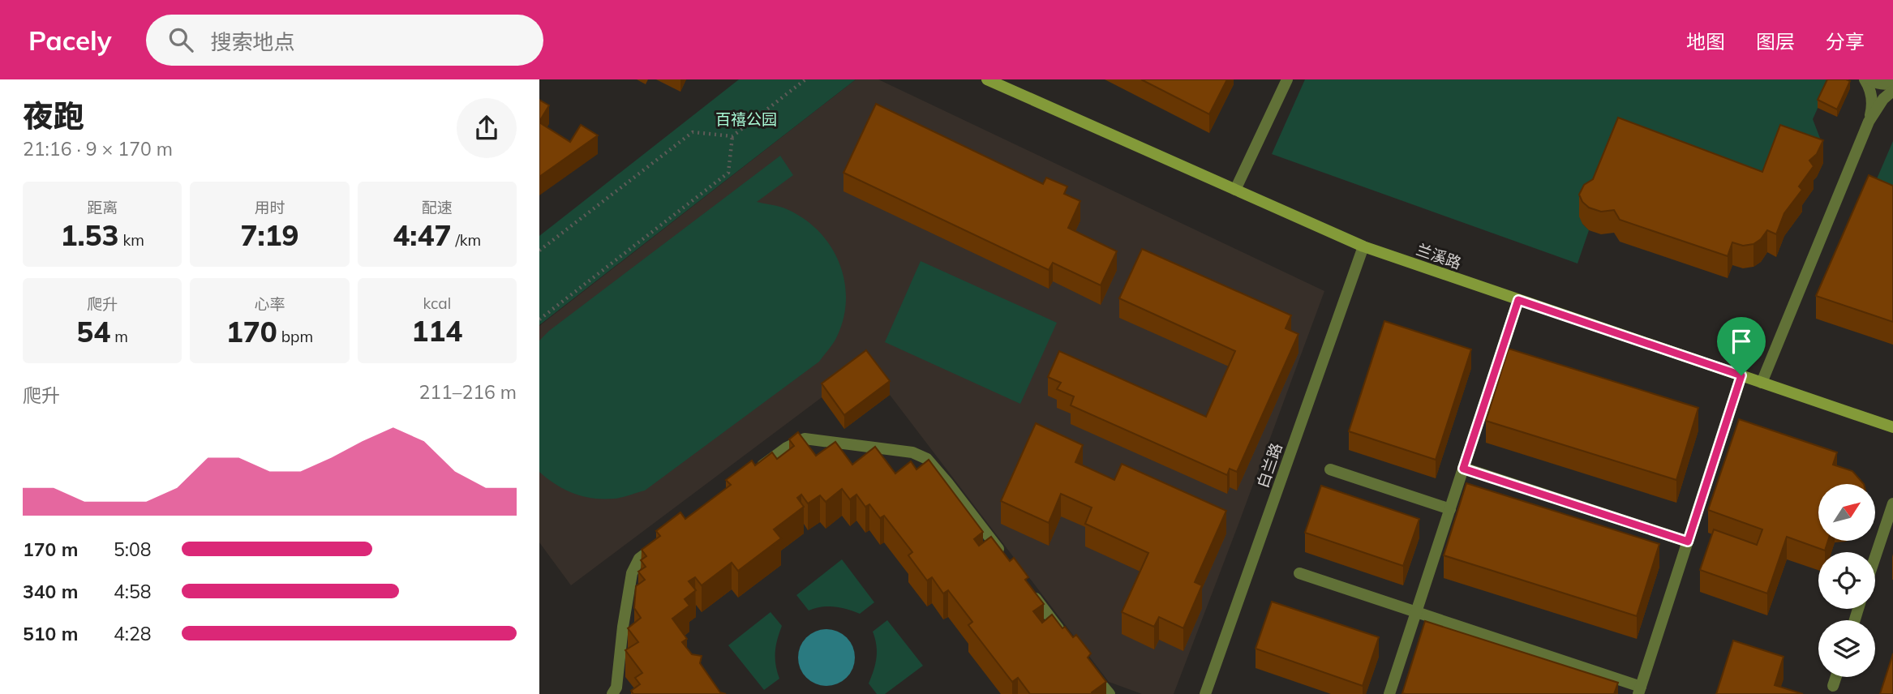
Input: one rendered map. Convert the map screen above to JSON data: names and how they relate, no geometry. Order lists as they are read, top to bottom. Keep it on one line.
{"streets":{"street":["兰溪路","白兰路"]},"crossings":[["兰溪路","白兰路"]],"parks":["百禧公园"],"north":"top right","page":{"header":"Pacely","search":"搜索地点","nav":["地图","图层","分享"],"heading":["夜跑","21:16 · 9 × 170 m"],"stats":[["距离","1.53 km"],["用时","7:19"],["配速","4:47 /km"],["爬升","54 m"],["心率","170 bpm"],["kcal","114"]],"chart":["爬升","211–216 m"],"list":[{"name":"170 m","note":"5:08"},{"name":"340 m","note":"4:58"},{"name":"510 m","note":"4:28"}]}}
